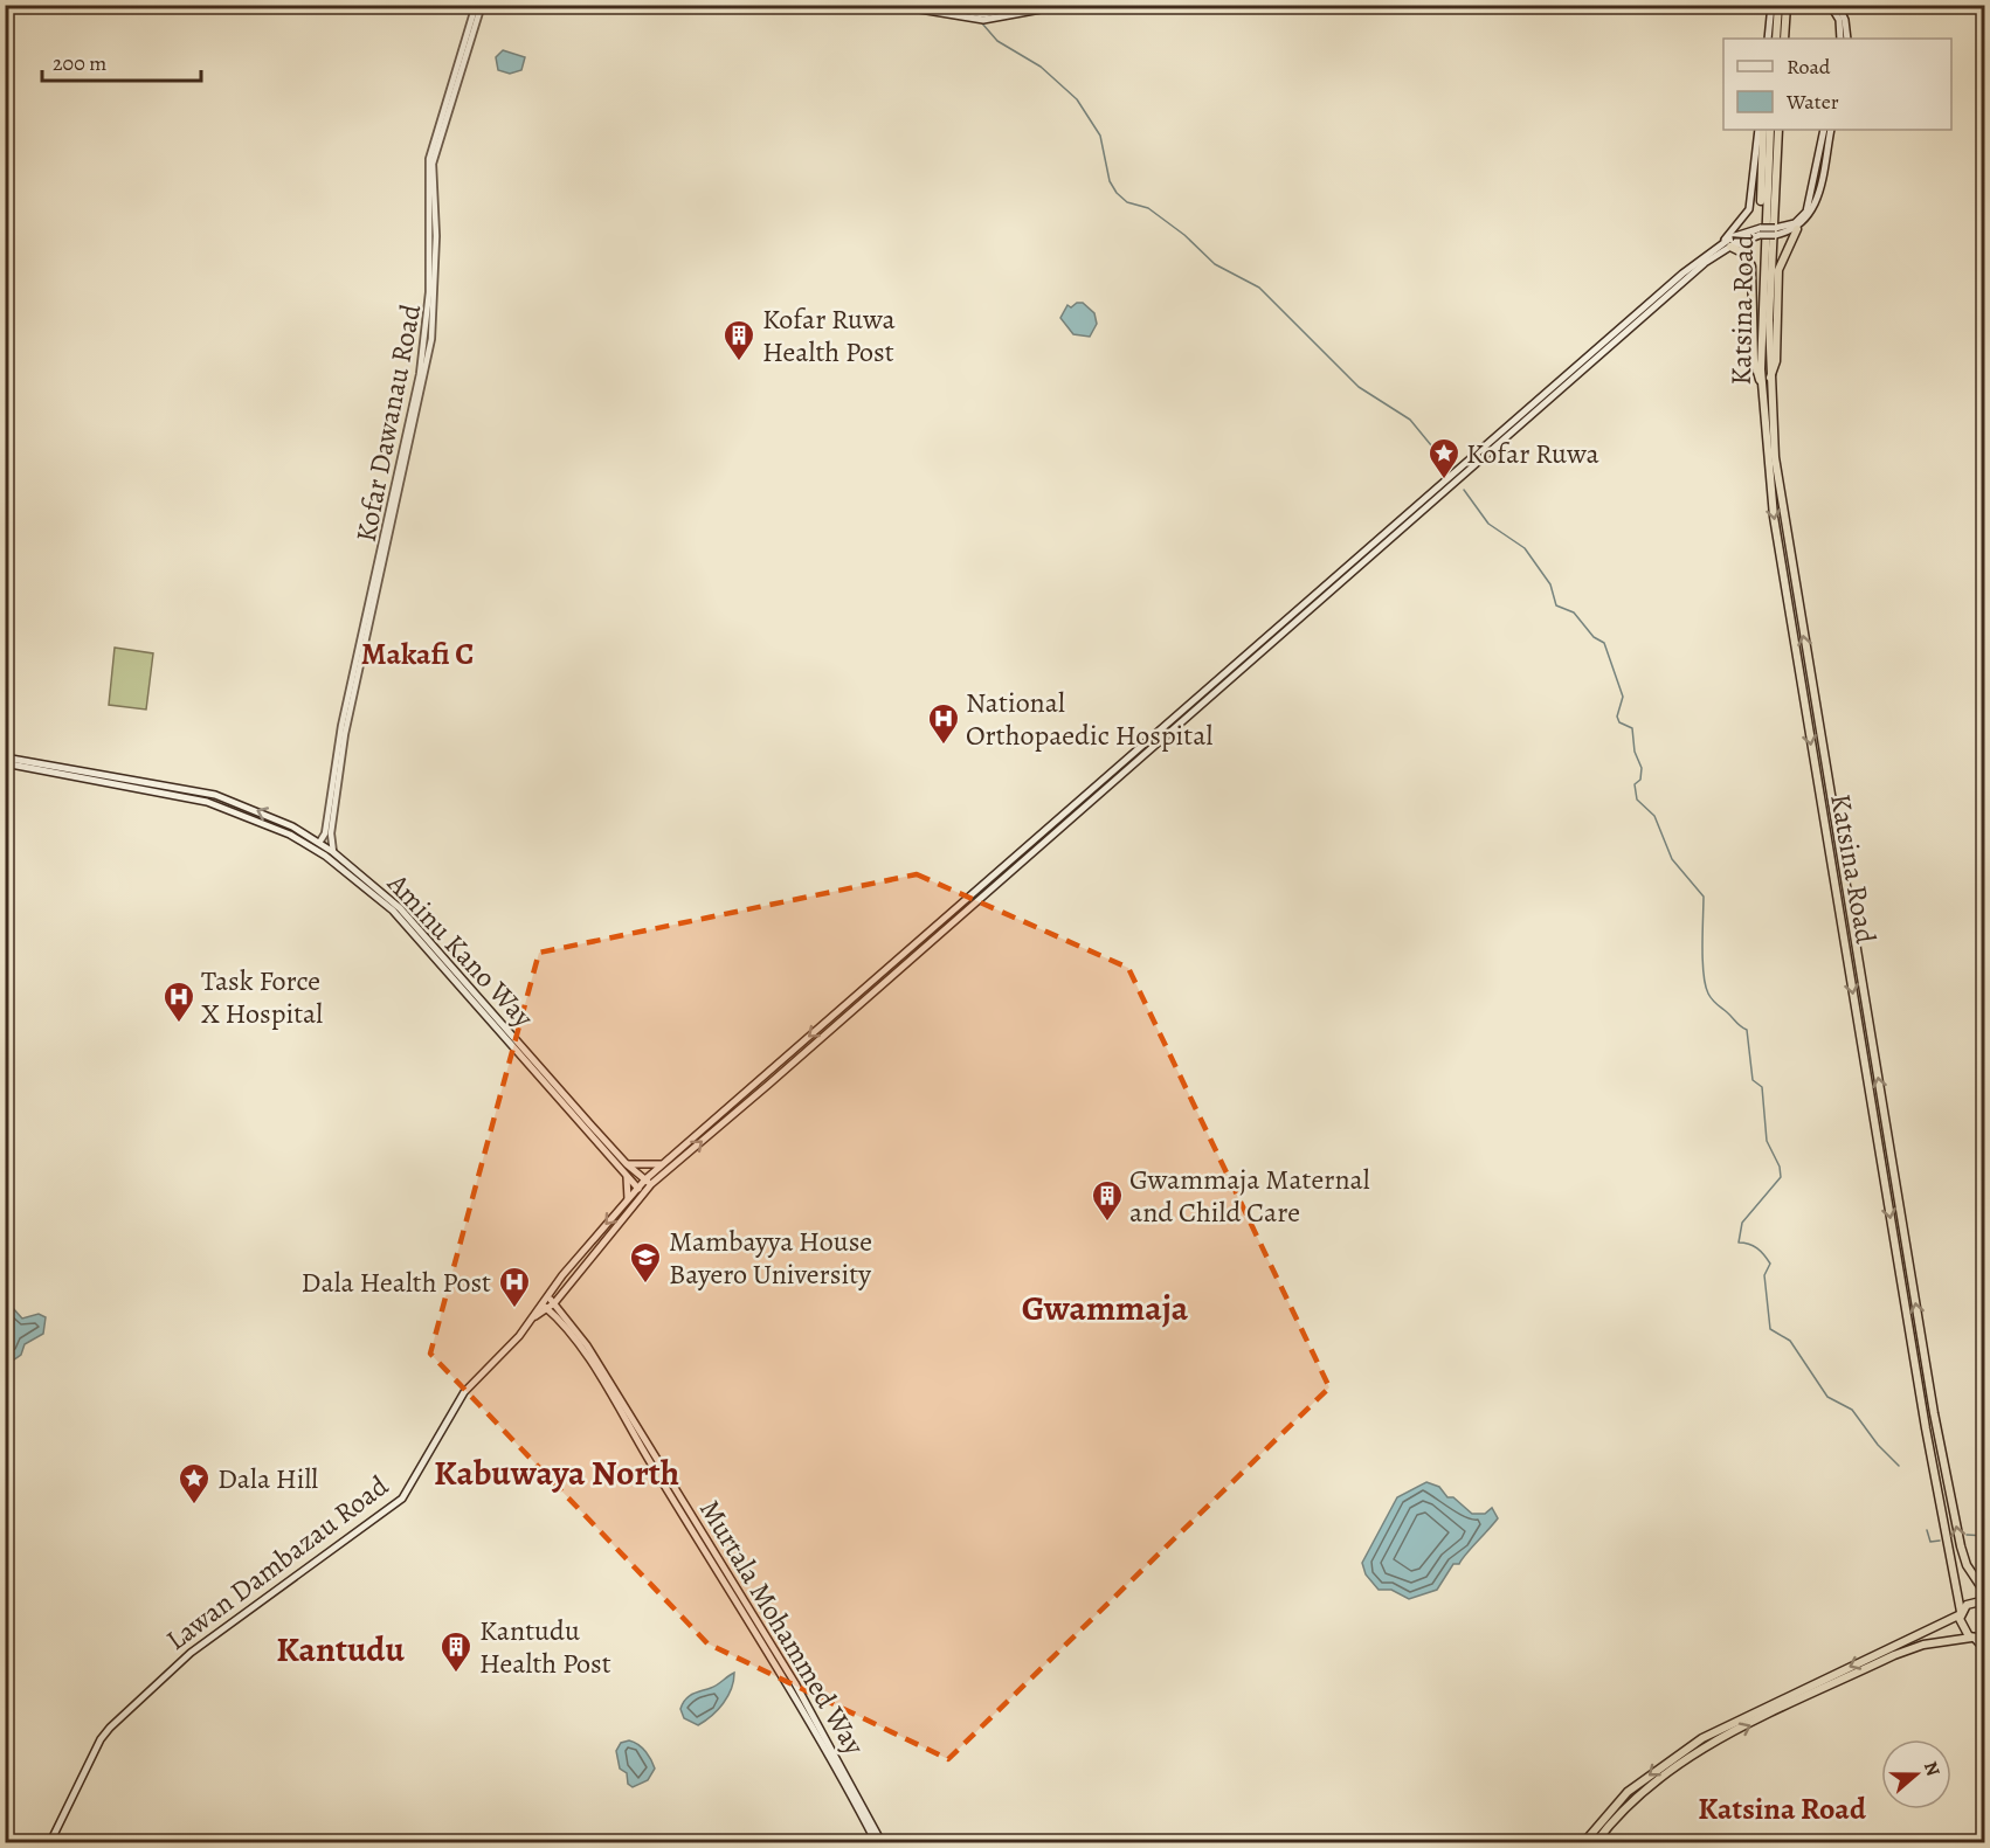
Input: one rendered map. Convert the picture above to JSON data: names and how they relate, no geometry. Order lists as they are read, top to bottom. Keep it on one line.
{"streets":{"highway":["Katsina Road"],"main road":["Aminu Kano Way","Lawan Dambazau Road","Murtala Mohammed Way"],"street":["Kofar Dawanau Road"]},"crossings":[["Kofar Dawanau Road","Aminu Kano Way"]],"districts":["Makafi C","Gwammaja","Kabuwaya North","Kantudu","Katsina Road"],"places":{"building":["Kofar Ruwa Health Post","Gwammaja Maternal and Child Care","Kantudu Health Post"],"place":["Kofar Ruwa","Dala Hill"],"hospital":["National Orthopaedic Hospital","Task Force X Hospital","Dala Health Post"],"school or university":["Mambayya House Bayero University"]},"legend":["Road","Water"],"scale_bar":"200 m","north":"right"}
